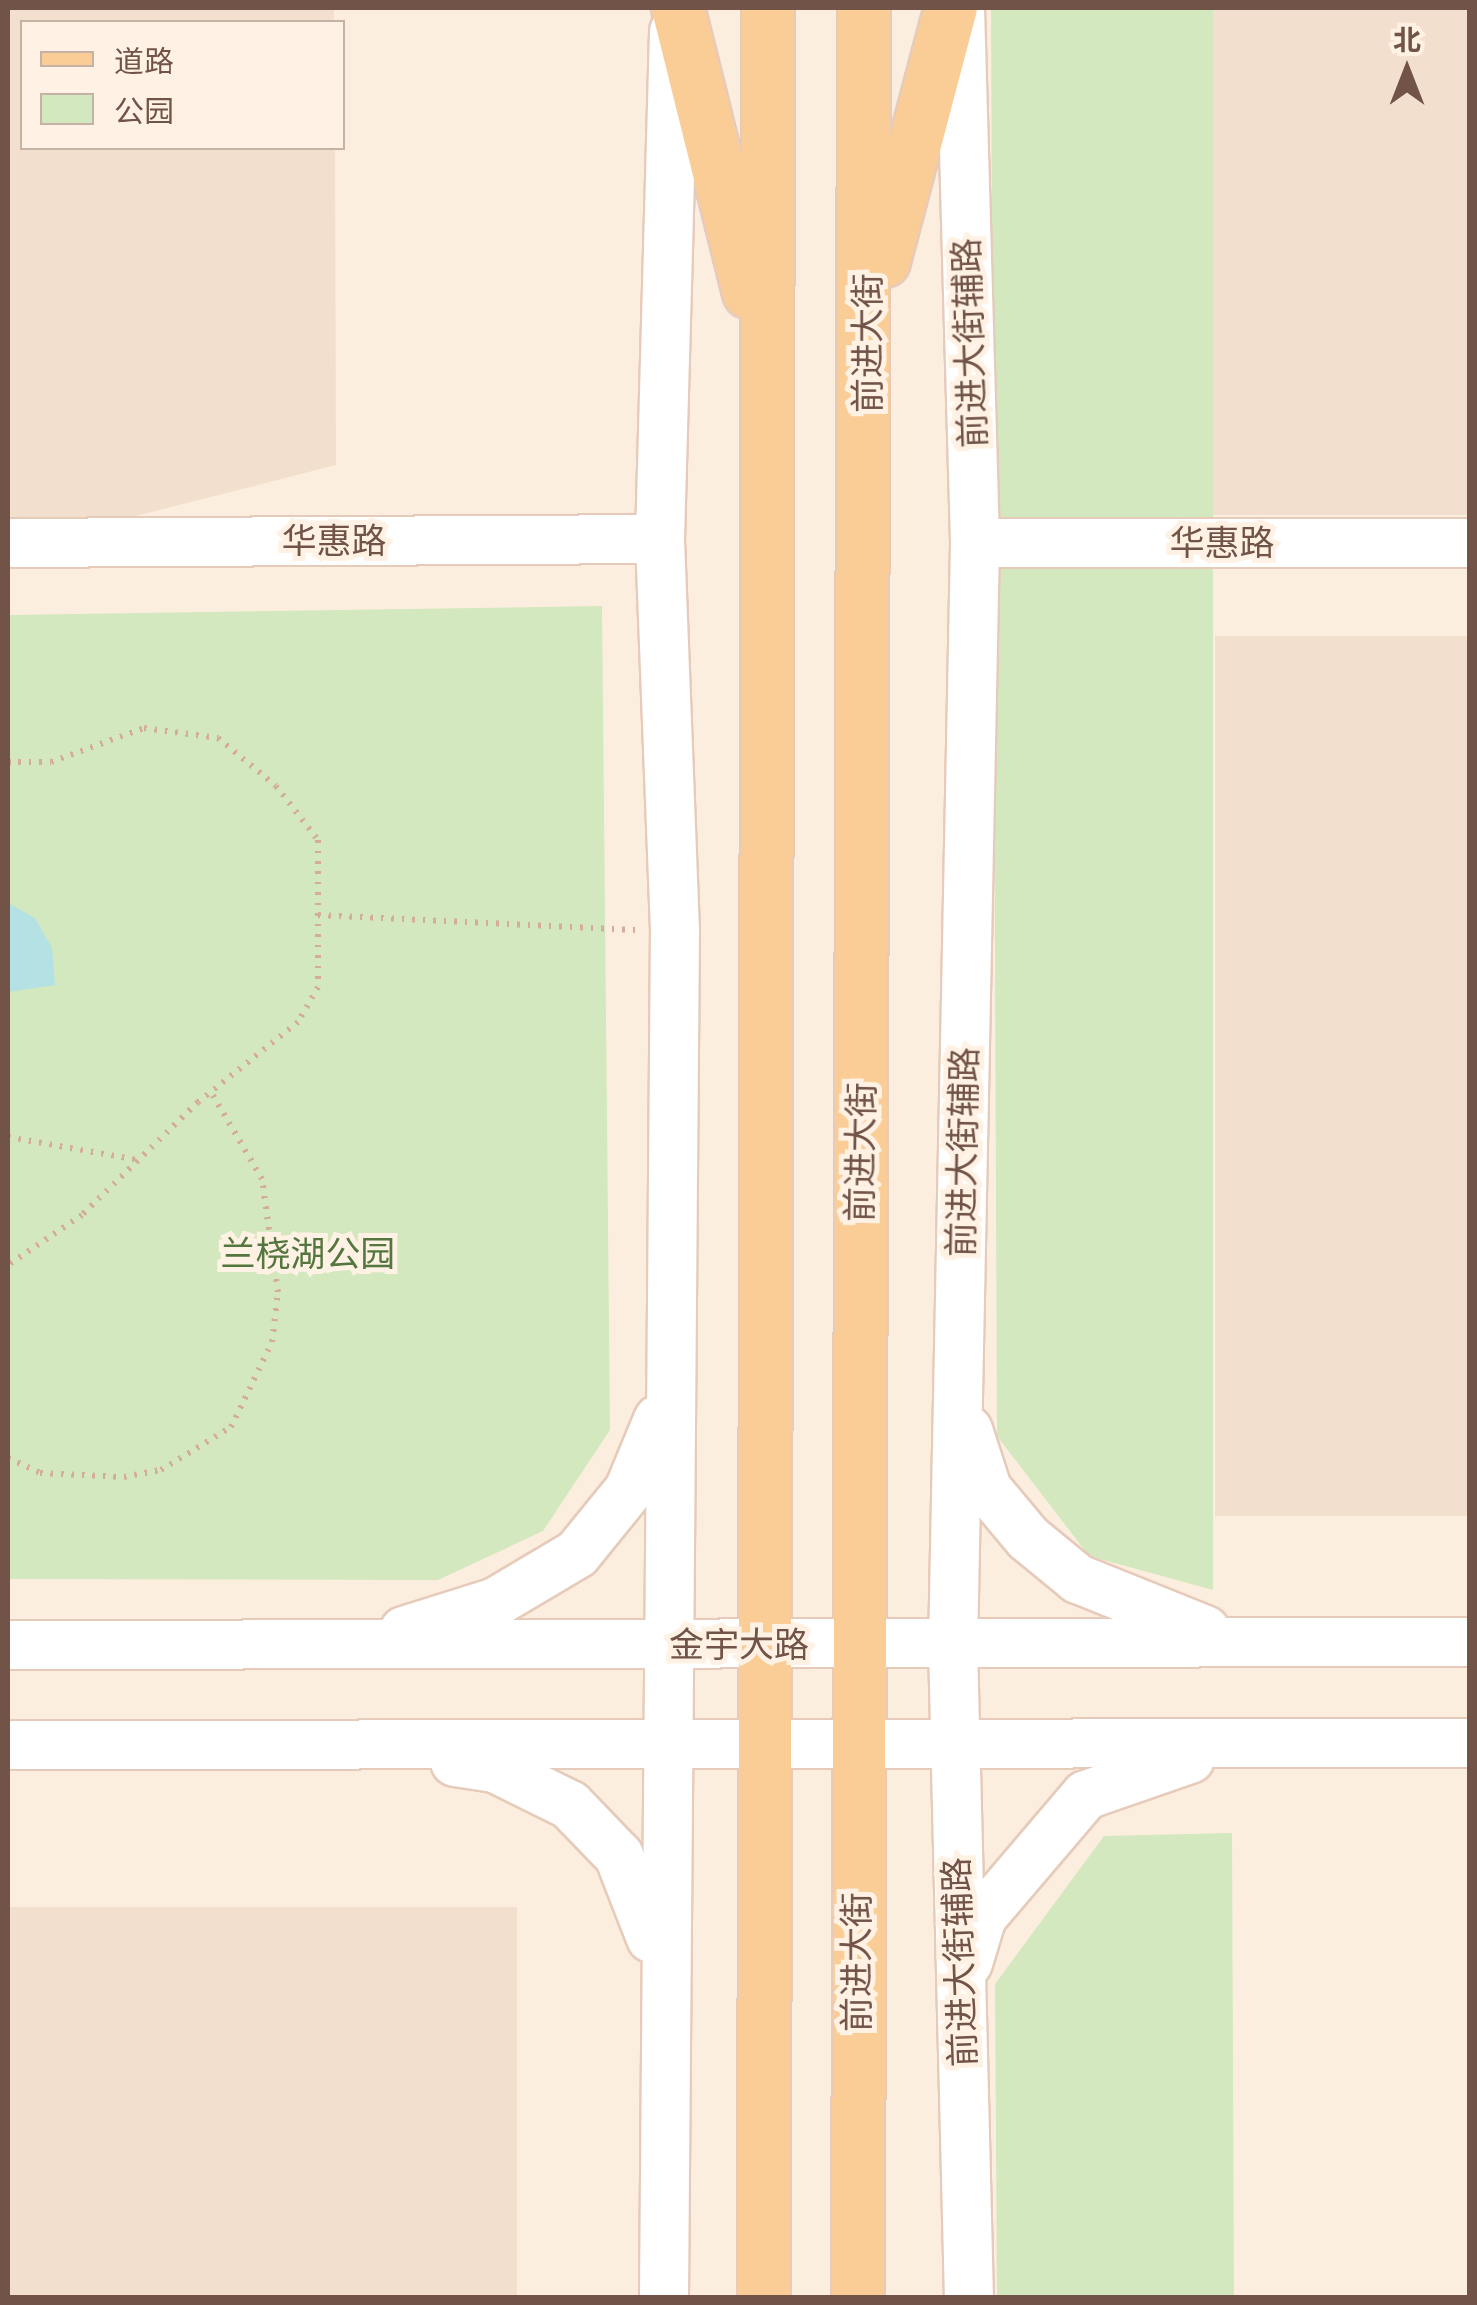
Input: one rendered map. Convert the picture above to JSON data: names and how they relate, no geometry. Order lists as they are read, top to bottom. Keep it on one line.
{"streets":{"main road":["前进大街","前进大街辅路","华惠路","金宇大路"]},"crossings":[["前进大街","金宇大路"],["前进大街辅路","华惠路"],["前进大街辅路","金宇大路"]],"parks":["兰桡湖公园"],"legend":["道路","公园"],"north":"top"}
